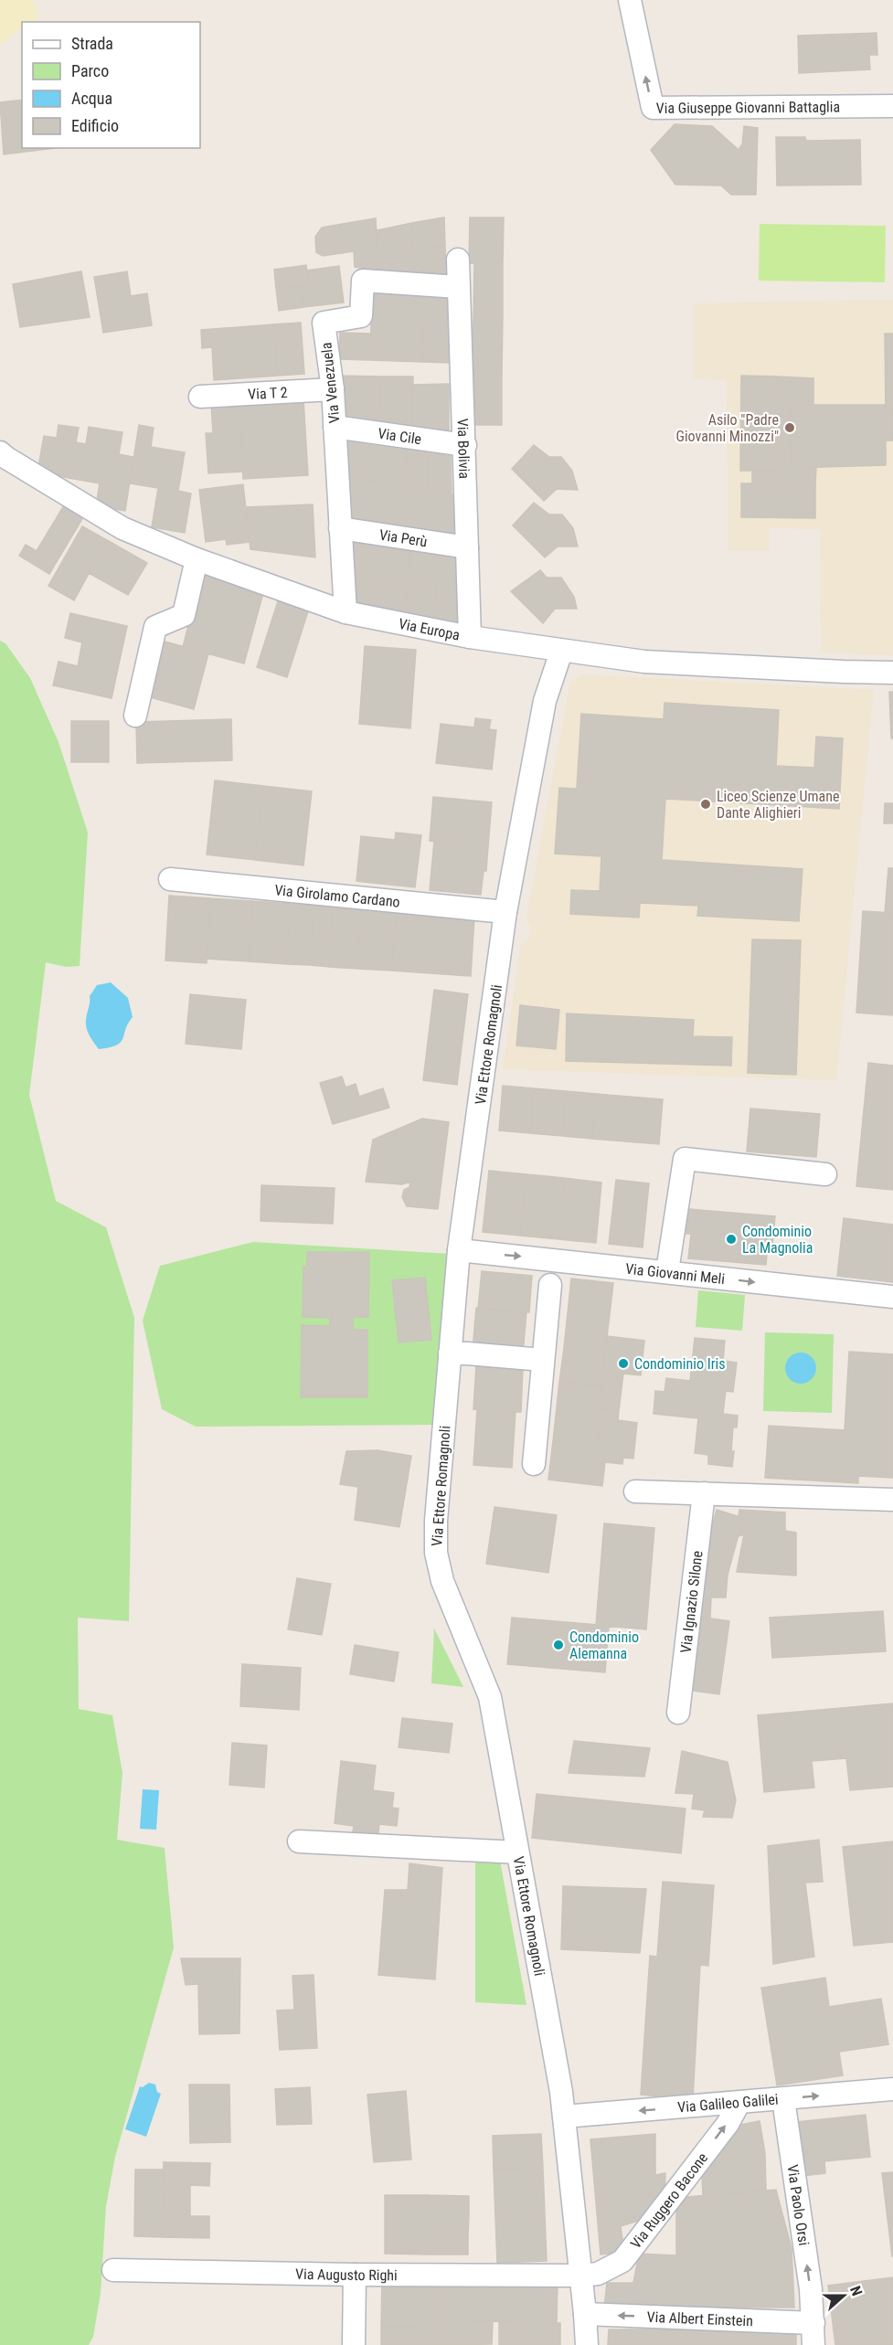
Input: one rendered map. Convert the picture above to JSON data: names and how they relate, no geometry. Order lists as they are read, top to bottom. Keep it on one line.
{"streets":{"street":["Via Giuseppe Giovanni Battaglia","Via Venezuela","Via T 2","Via Cile","Via Bolivia","Via Perù","Via Europa","Via Girolamo Cardano","Via Ettore Romagnoli","Via Giovanni Meli","Via Ignazio Silone","Via Galileo Galilei","Via Ruggero Bacone","Via Paolo Orsi","Via Augusto Righi","Via Albert Einstein"]},"crossings":[["Via Venezuela","Via T 2"],["Via Venezuela","Via Cile"],["Via Venezuela","Via Bolivia"],["Via Venezuela","Via Perù"],["Via Venezuela","Via Europa"],["Via Cile","Via Bolivia"],["Via Bolivia","Via Perù"],["Via Bolivia","Via Europa"],["Via Europa","Via Ettore Romagnoli"],["Via Girolamo Cardano","Via Ettore Romagnoli"],["Via Ettore Romagnoli","Via Giovanni Meli"],["Via Ettore Romagnoli","Via Galileo Galilei"],["Via Ettore Romagnoli","Via Ruggero Bacone"],["Via Ettore Romagnoli","Via Augusto Righi"],["Via Ettore Romagnoli","Via Albert Einstein"],["Via Galileo Galilei","Via Ruggero Bacone"],["Via Galileo Galilei","Via Paolo Orsi"],["Via Ruggero Bacone","Via Augusto Righi"],["Via Paolo Orsi","Via Albert Einstein"]],"one_way":["Via Giuseppe Giovanni Battaglia","Via Giovanni Meli","Via Ruggero Bacone","Via Paolo Orsi","Via Albert Einstein"],"places":["Asilo \"Padre Giovanni Minozzi\"","Liceo Scienze Umane Dante Alighieri","Condominio La Magnolia","Condominio Iris","Condominio Alemanna"],"legend":["Strada","Parco","Acqua","Edificio"],"north":"right"}
